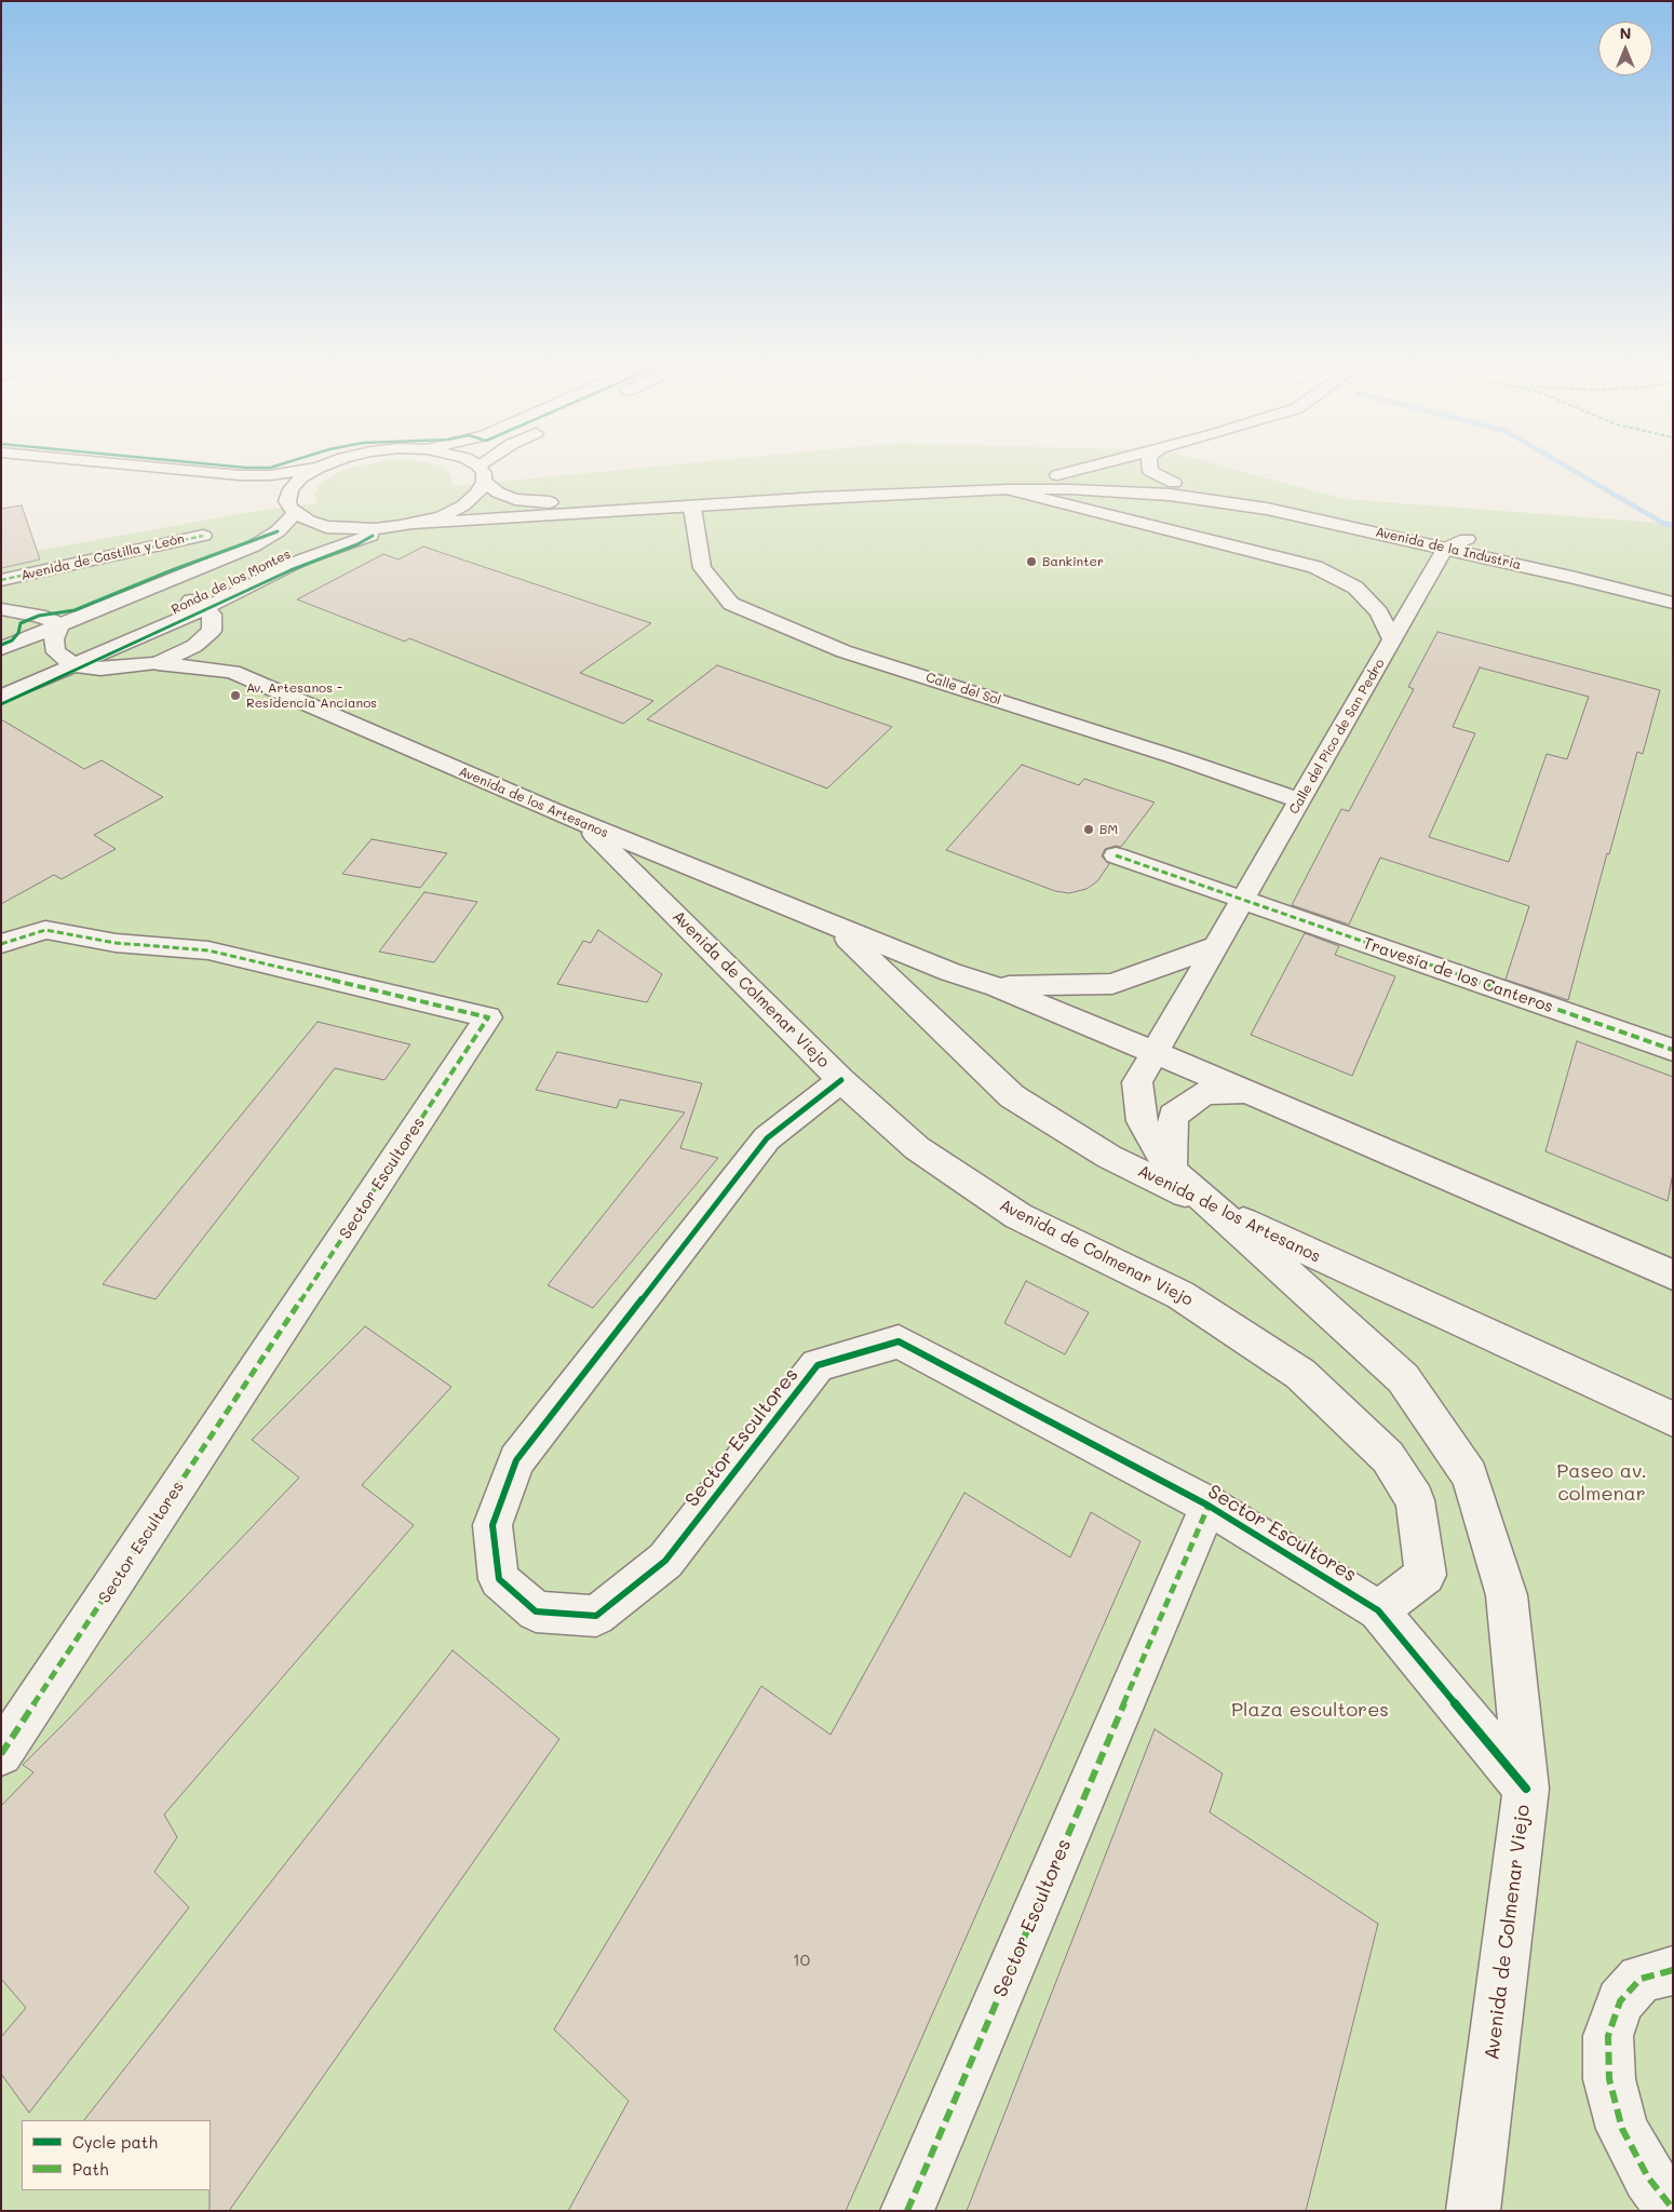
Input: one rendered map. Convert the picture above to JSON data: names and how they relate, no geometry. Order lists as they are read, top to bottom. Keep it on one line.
{"streets":{"street":["Avenida de la Industria","Avenida de Castilla y León","Ronda de los Montes","Calle del Sol","Calle del Pico de San Pedro","Avenida de los Artesanos","Travesía de los Canteros","Avenida de Colmenar Viejo","Sector Escultores"]},"crossings":[["Avenida de la Industria","Ronda de los Montes"],["Avenida de la Industria","Calle del Sol"],["Avenida de la Industria","Calle del Pico de San Pedro"],["Ronda de los Montes","Avenida de los Artesanos"],["Calle del Sol","Calle del Pico de San Pedro"],["Calle del Pico de San Pedro","Avenida de los Artesanos"],["Calle del Pico de San Pedro","Travesía de los Canteros"],["Calle del Pico de San Pedro","Avenida de Colmenar Viejo"],["Avenida de los Artesanos","Avenida de Colmenar Viejo"],["Avenida de Colmenar Viejo","Sector Escultores"]],"parks":["Paseo av. colmenar","Plaza escultores"],"places":["Bankinter","Av. Artesanos - Residencia Ancianos","BM"],"house_numbers":["10"],"legend":["Cycle path","Path"],"north":"top"}
